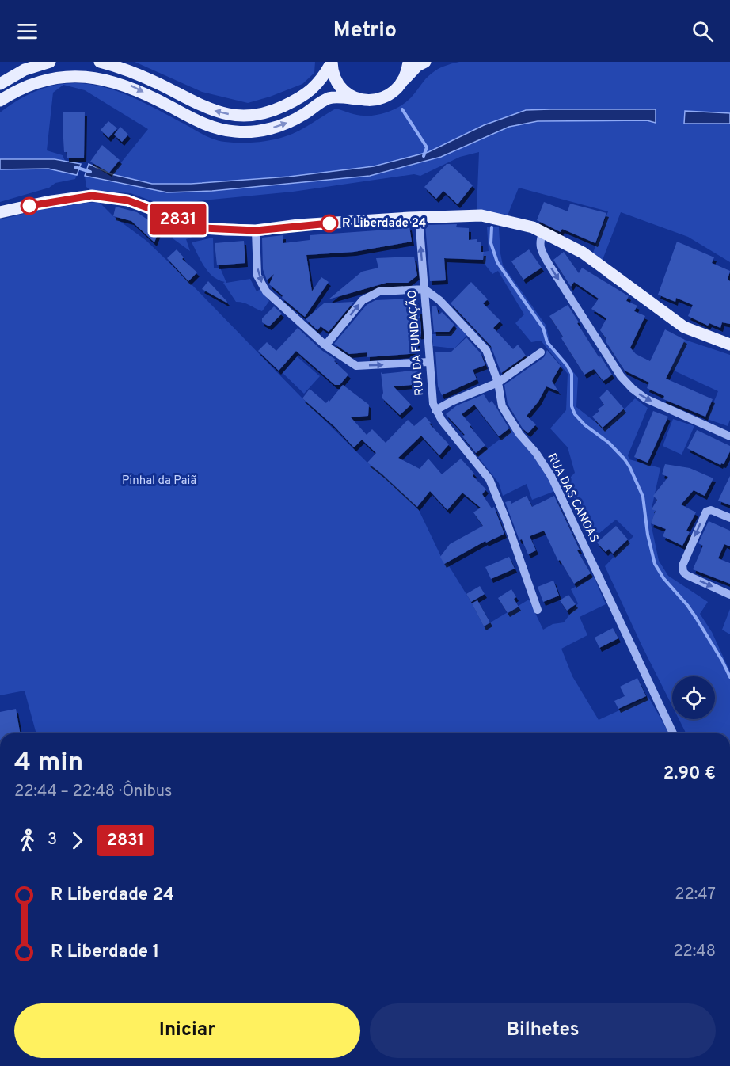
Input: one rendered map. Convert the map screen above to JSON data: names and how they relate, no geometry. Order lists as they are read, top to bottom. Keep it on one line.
{"streets":{"street":["RUA DA FUNDAÇÃO","RUA DAS CANOAS"]},"crossings":[["RUA DA FUNDAÇÃO","RUA DAS CANOAS"]],"parks":["Pinhal da Paiã"],"places":["R Liberdade 24"],"lines":["bus line 2831"],"page":{"header":"Metrio","on_map":"2831","heading":["4 min","22:44 – 22:48 · Ônibus","2.90 €"],"legs":["3","2831"],"list":[{"name":"R Liberdade 24","value":"22:47"},{"name":"R Liberdade 1","value":"22:48"}],"buttons":["Iniciar","Bilhetes"]}}
